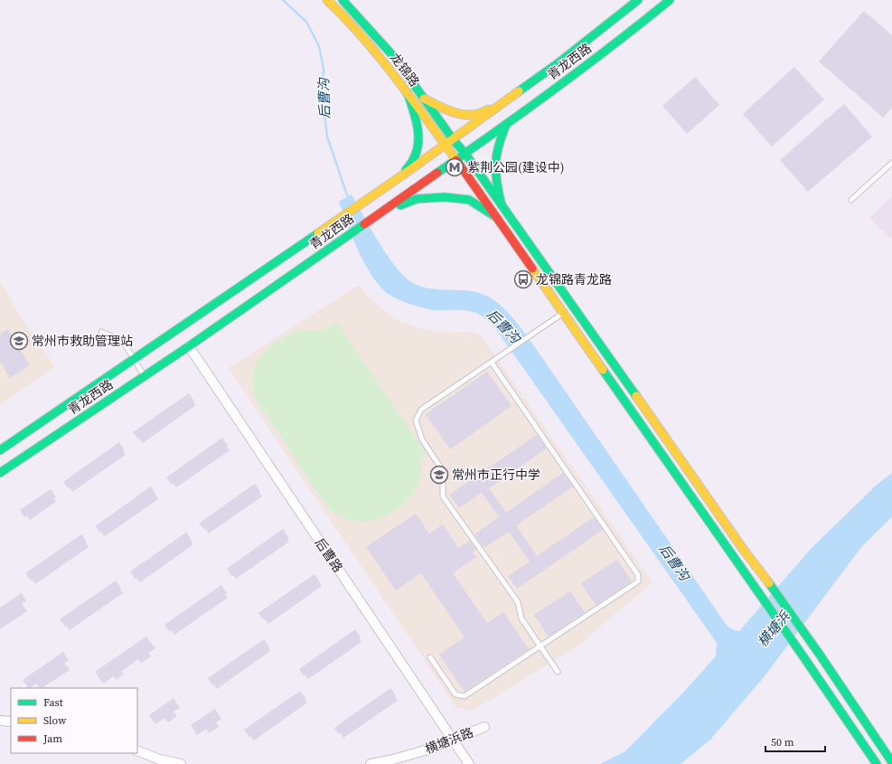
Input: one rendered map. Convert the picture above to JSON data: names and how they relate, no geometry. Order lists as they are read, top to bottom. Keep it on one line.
{"streets":{"main road":["青龙西路","龙锦路"],"street":["后曹路","横塘浜路"]},"crossings":[["青龙西路","龙锦路"],["青龙西路","后曹路"],["后曹路","横塘浜路"]],"water":["后曹沟","横塘浜"],"places":{"metro station":["紫荆公园(建设中)"],"bus stop":["龙锦路青龙路"],"school or university":["常州市救助管理站","常州市正行中学"]},"legend":["Fast","Slow","Jam"],"scale_bar":"50 m"}
